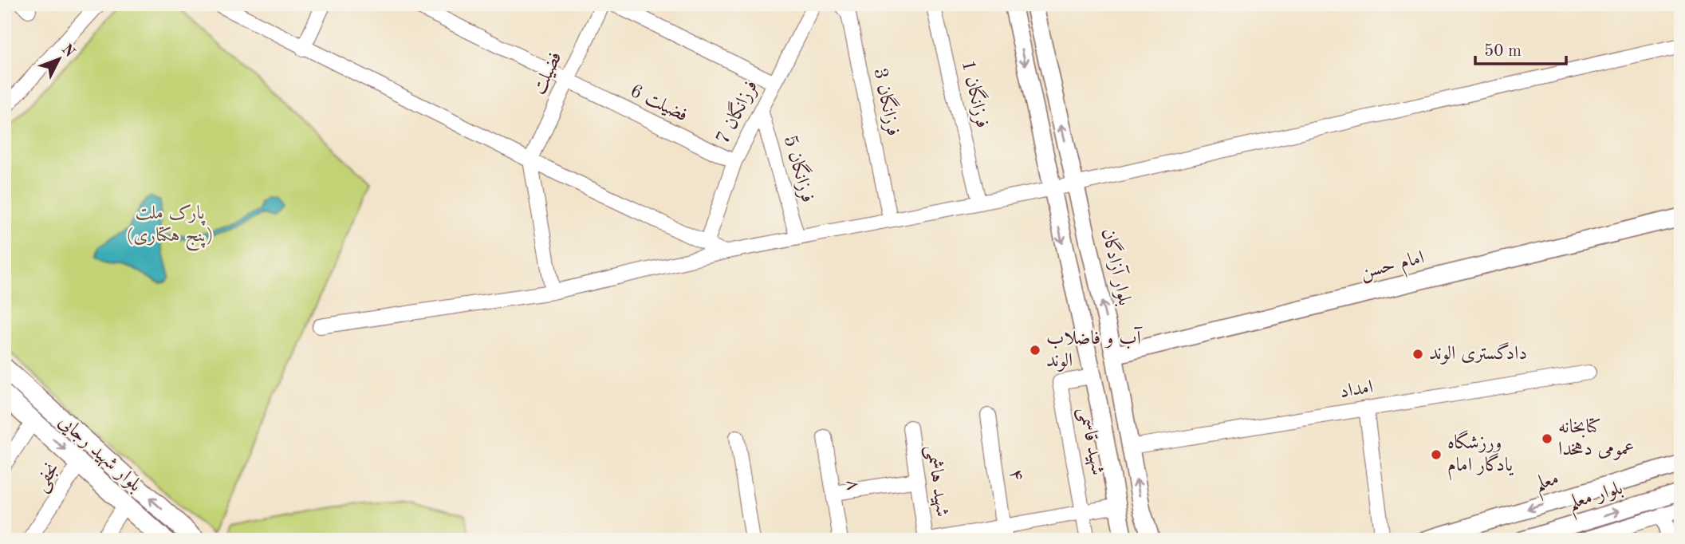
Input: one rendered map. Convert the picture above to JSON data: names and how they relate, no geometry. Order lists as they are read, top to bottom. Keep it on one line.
{"streets":{"main road":["بلوار شهید رجایی"],"street":["فضیلت","فرزانگان 1","فرزانگان 3","فضیلت 6","فرزانگان 7","فرزانگان 5","امام حسن","بلوار آزادگان","امداد","شهید قاسمی","۴","نجفی","شهید هاشمی","معلم","۸","بلوار معلم"]},"crossings":[["فضیلت","فضیلت 6"],["فضیلت 6","فرزانگان 7"],["فرزانگان 7","فرزانگان 5"],["امام حسن","بلوار آزادگان"],["بلوار آزادگان","امداد"],["بلوار شهید رجایی","نجفی"]],"parks":["پارک ملت (پنج هکتاری)"],"places":["آب و فاضلاب الوند","دادگستری الوند","کتابخانه عمومی دهخدا","ورزشگاه یادگار امام"],"scale_bar":"50 m","north":"top right"}
